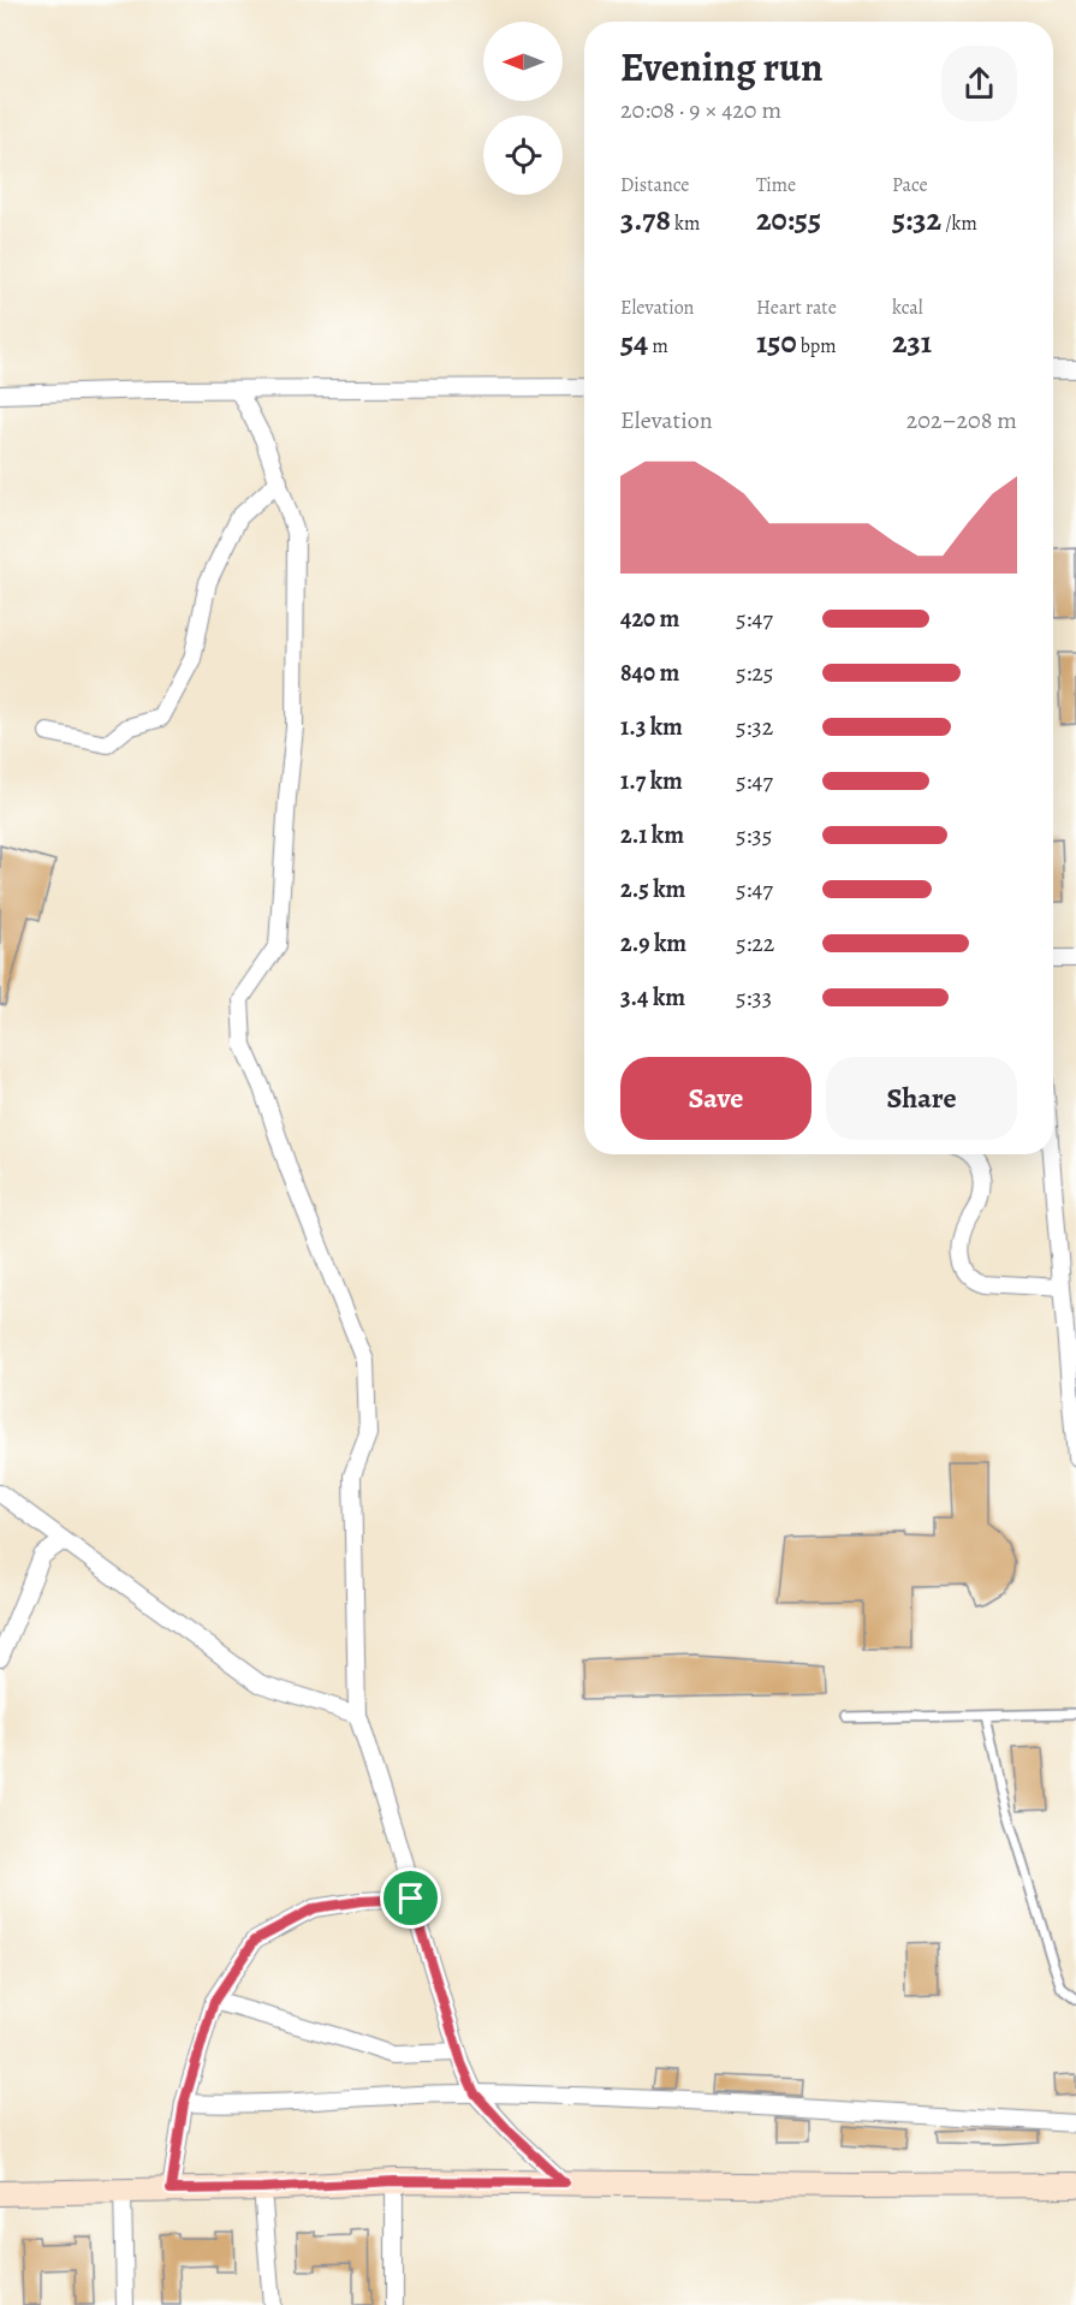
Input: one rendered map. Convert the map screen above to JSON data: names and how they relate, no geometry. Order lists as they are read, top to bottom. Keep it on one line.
{"north":"left","page":{"heading":["Evening run","20:08 · 9 × 420 m"],"stats":[["Distance","3.78 km"],["Time","20:55"],["Pace","5:32 /km"],["Elevation","54 m"],["Heart rate","150 bpm"],["kcal","231"]],"chart":["Elevation","202–208 m"],"list":[{"name":"420 m","note":"5:47"},{"name":"840 m","note":"5:25"},{"name":"1.3 km","note":"5:32"},{"name":"1.7 km","note":"5:47"},{"name":"2.1 km","note":"5:35"},{"name":"2.5 km","note":"5:47"},{"name":"2.9 km","note":"5:22"},{"name":"3.4 km","note":"5:33"}],"buttons":["Save","Share"]}}
